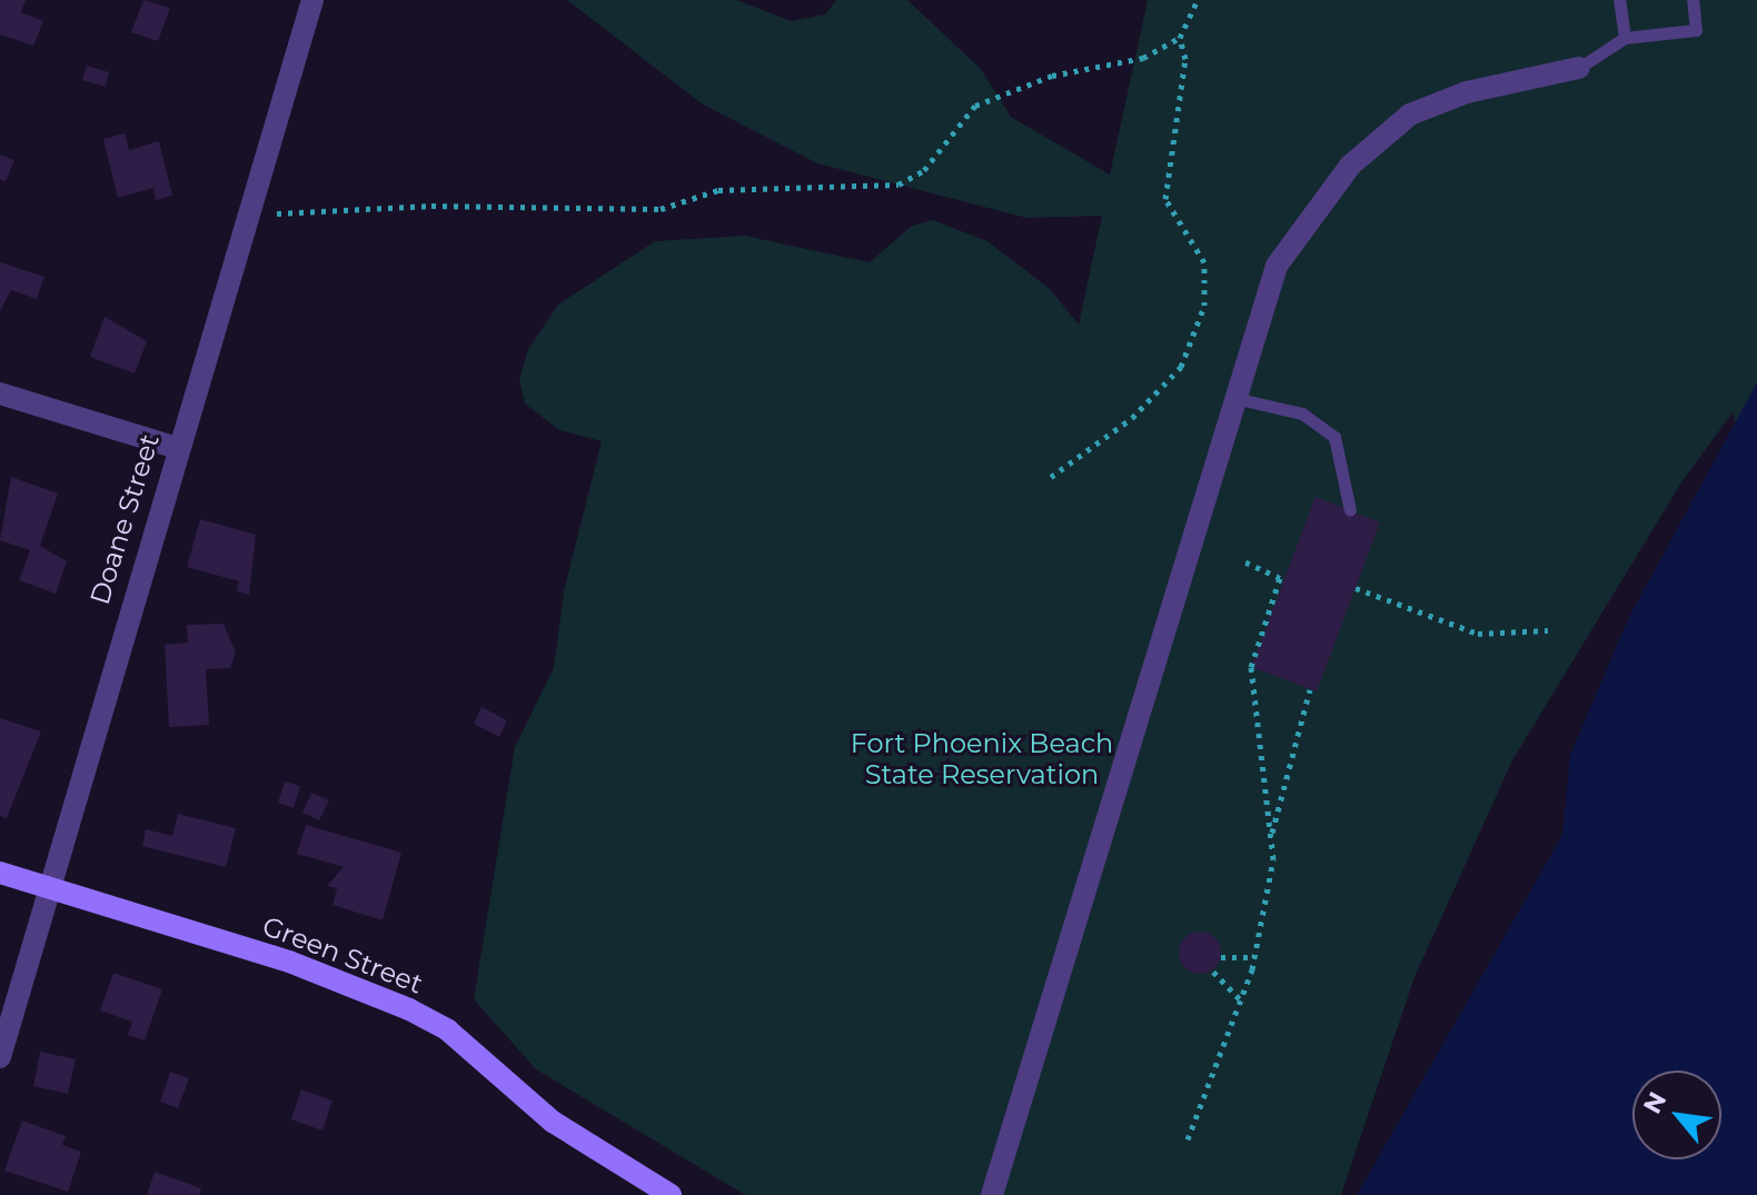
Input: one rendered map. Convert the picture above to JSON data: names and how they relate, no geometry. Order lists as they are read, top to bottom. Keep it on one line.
{"streets":{"main road":["Green Street"],"street":["Doane Street"]},"crossings":[["Doane Street","Green Street"]],"parks":["Fort Phoenix Beach State Reservation"],"north":"top left"}
